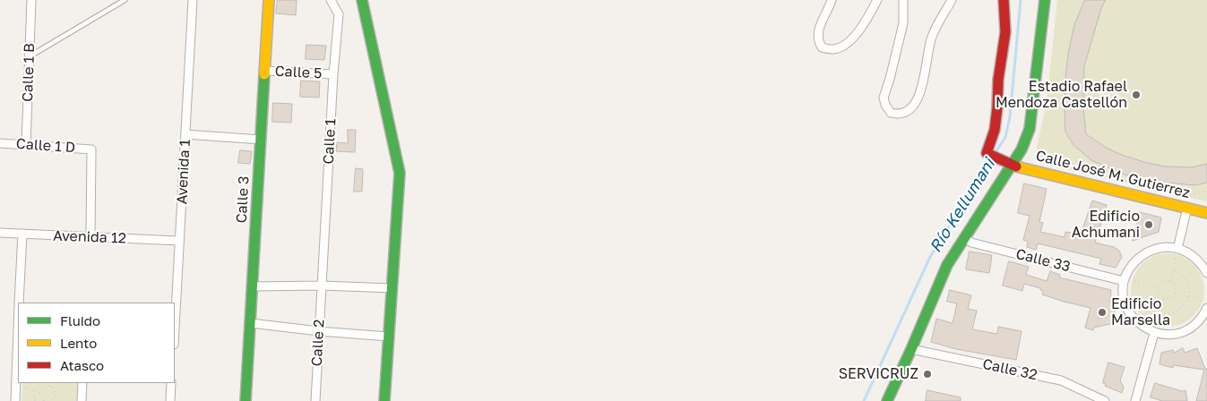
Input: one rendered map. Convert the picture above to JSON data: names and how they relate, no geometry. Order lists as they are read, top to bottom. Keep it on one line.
{"streets":{"street":["Calle 1 B","Calle 5","Calle 1","Calle 1 D","Avenida 1","Calle José M. Gutierrez","Calle 3","Avenida 12","Calle 33","Calle 2","Calle 32"]},"crossings":[["Calle 1 B","Calle 1 D"],["Calle 5","Calle 1"],["Calle 5","Calle 3"],["Calle 1","Calle 2"],["Calle 1 D","Avenida 12"],["Avenida 1","Avenida 12"]],"water":["Río Kellumani"],"places":["Estadio Rafael Mendoza Castellón","Edificio Achumani","Edificio Marsella","SERVICRUZ"],"legend":["Fluido","Lento","Atasco"]}
